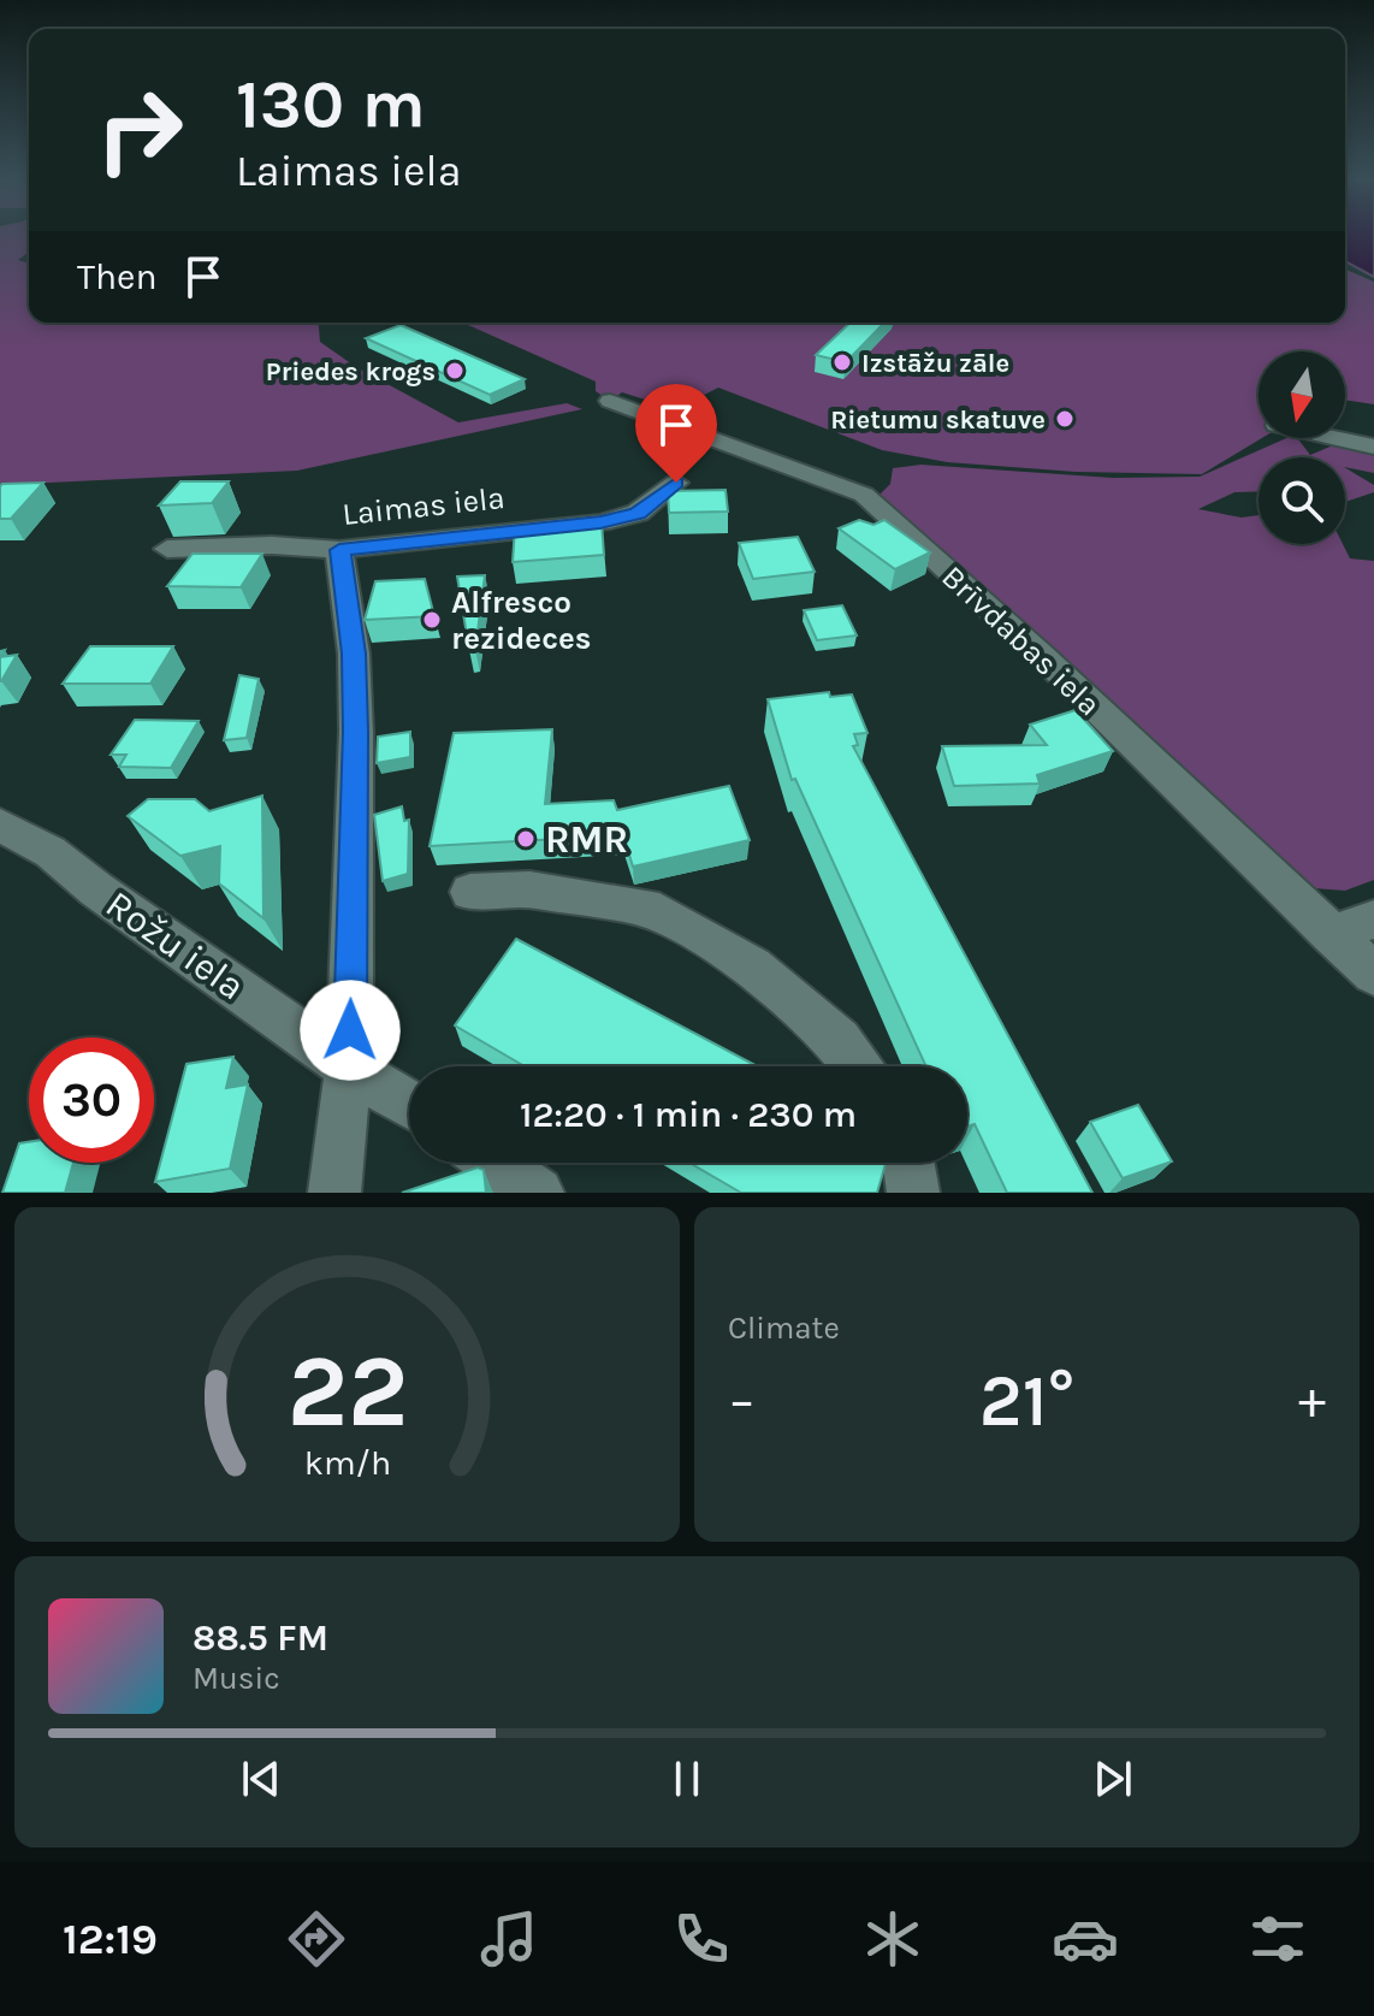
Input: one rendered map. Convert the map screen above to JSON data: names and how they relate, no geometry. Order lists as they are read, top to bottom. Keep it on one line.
{"streets":{"street":["Laimas iela","Brīvdabas iela","Rožu iela"]},"places":["Izstāžu zāle","Priedes krogs","Rietumu skatuve","Alfresco rezideces","RMR"],"north":"bottom","page":{"turn":["130 m","Laimas iela"],"then":"Then","limit":"30","trip":"12:20 · 1 min · 230 m","tile":"Climate","heat":["−","21°","+"],"song":["88.5 FM","Music"],"tabs":"12:19","gauge":["22","km/h"]}}
